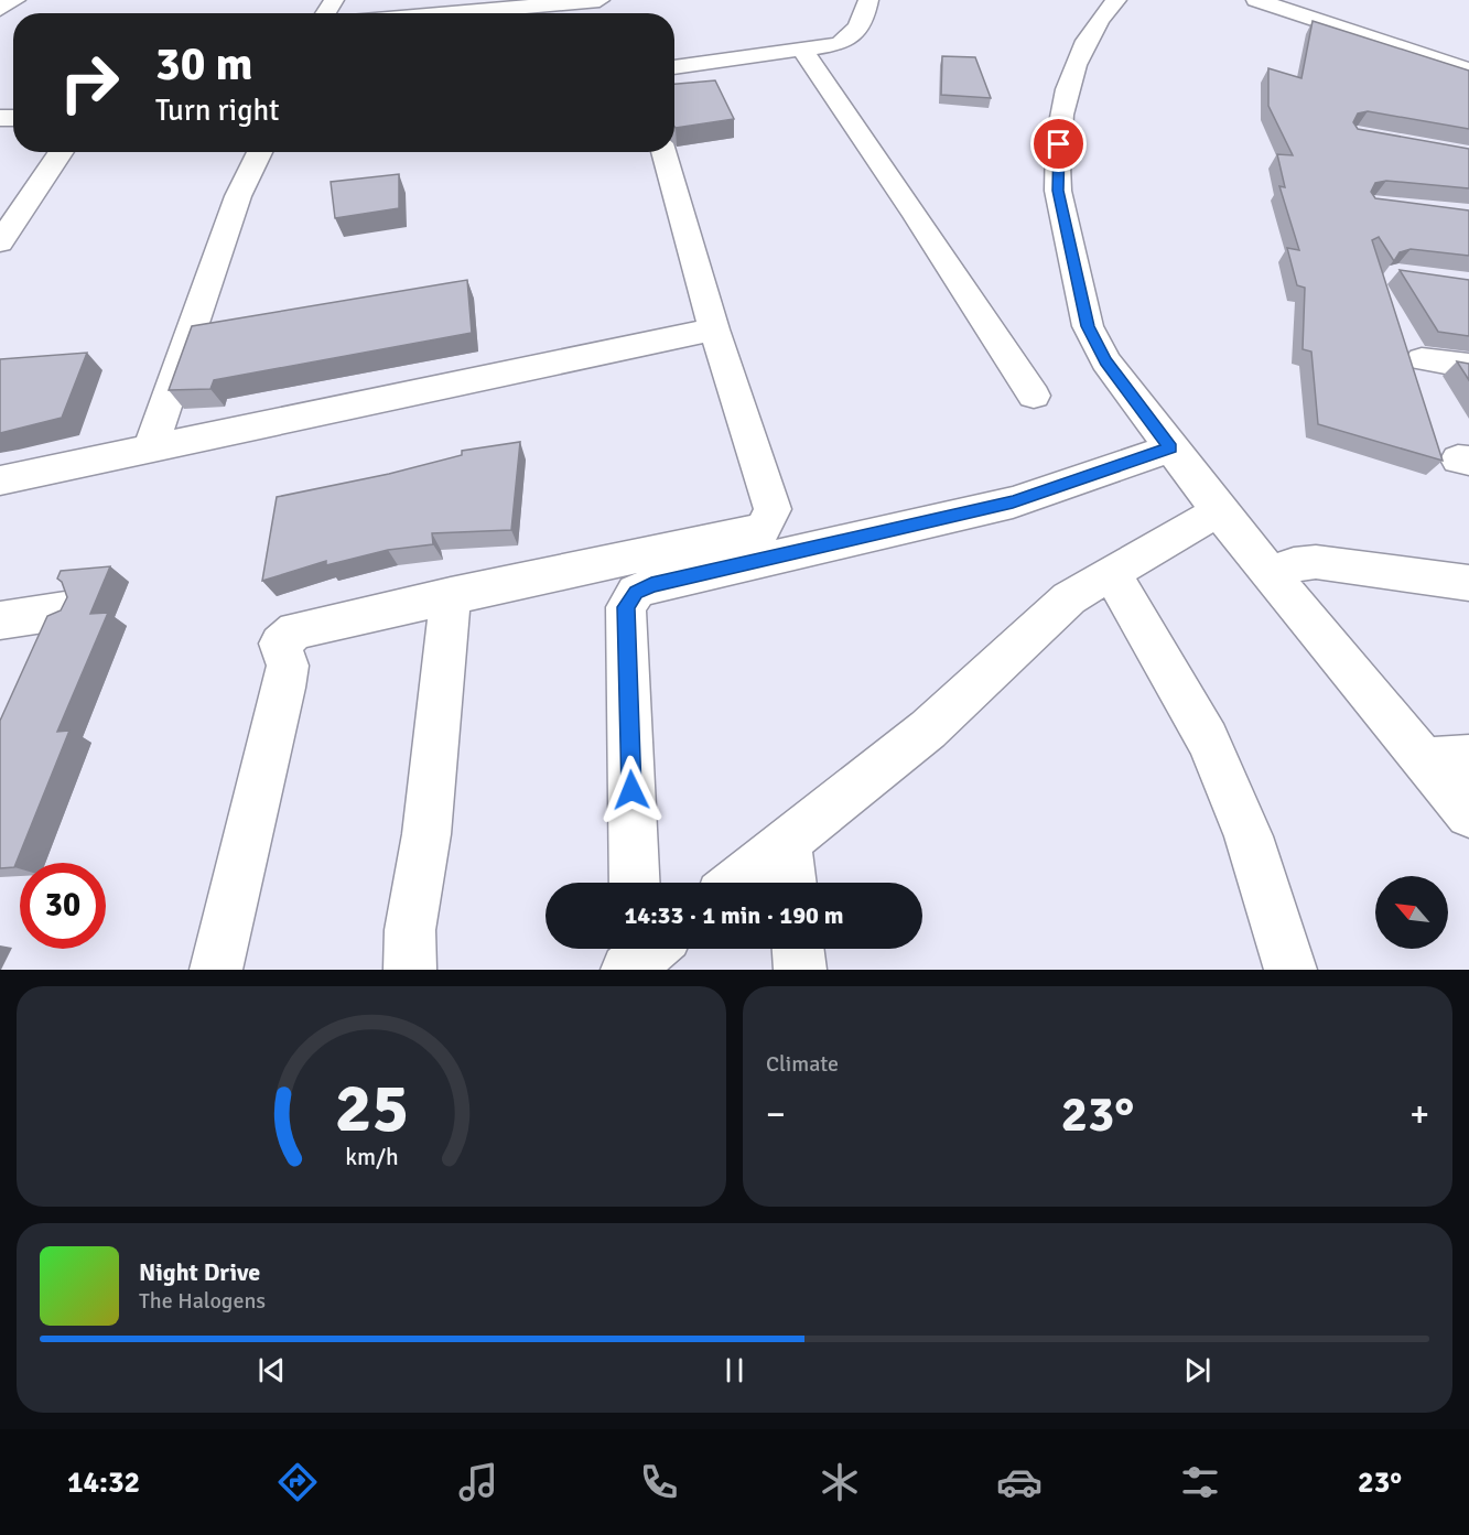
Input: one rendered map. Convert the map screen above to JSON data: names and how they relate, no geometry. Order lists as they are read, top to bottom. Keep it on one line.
{"north":"top left","page":{"turn":["30 m","Turn right"],"limit":"30","trip":"14:33 · 1 min · 190 m","tile":"Climate","heat":["−","23°","+"],"song":["Night Drive","The Halogens"],"tabs":["14:32","23°"],"gauge":["25","km/h"]}}
